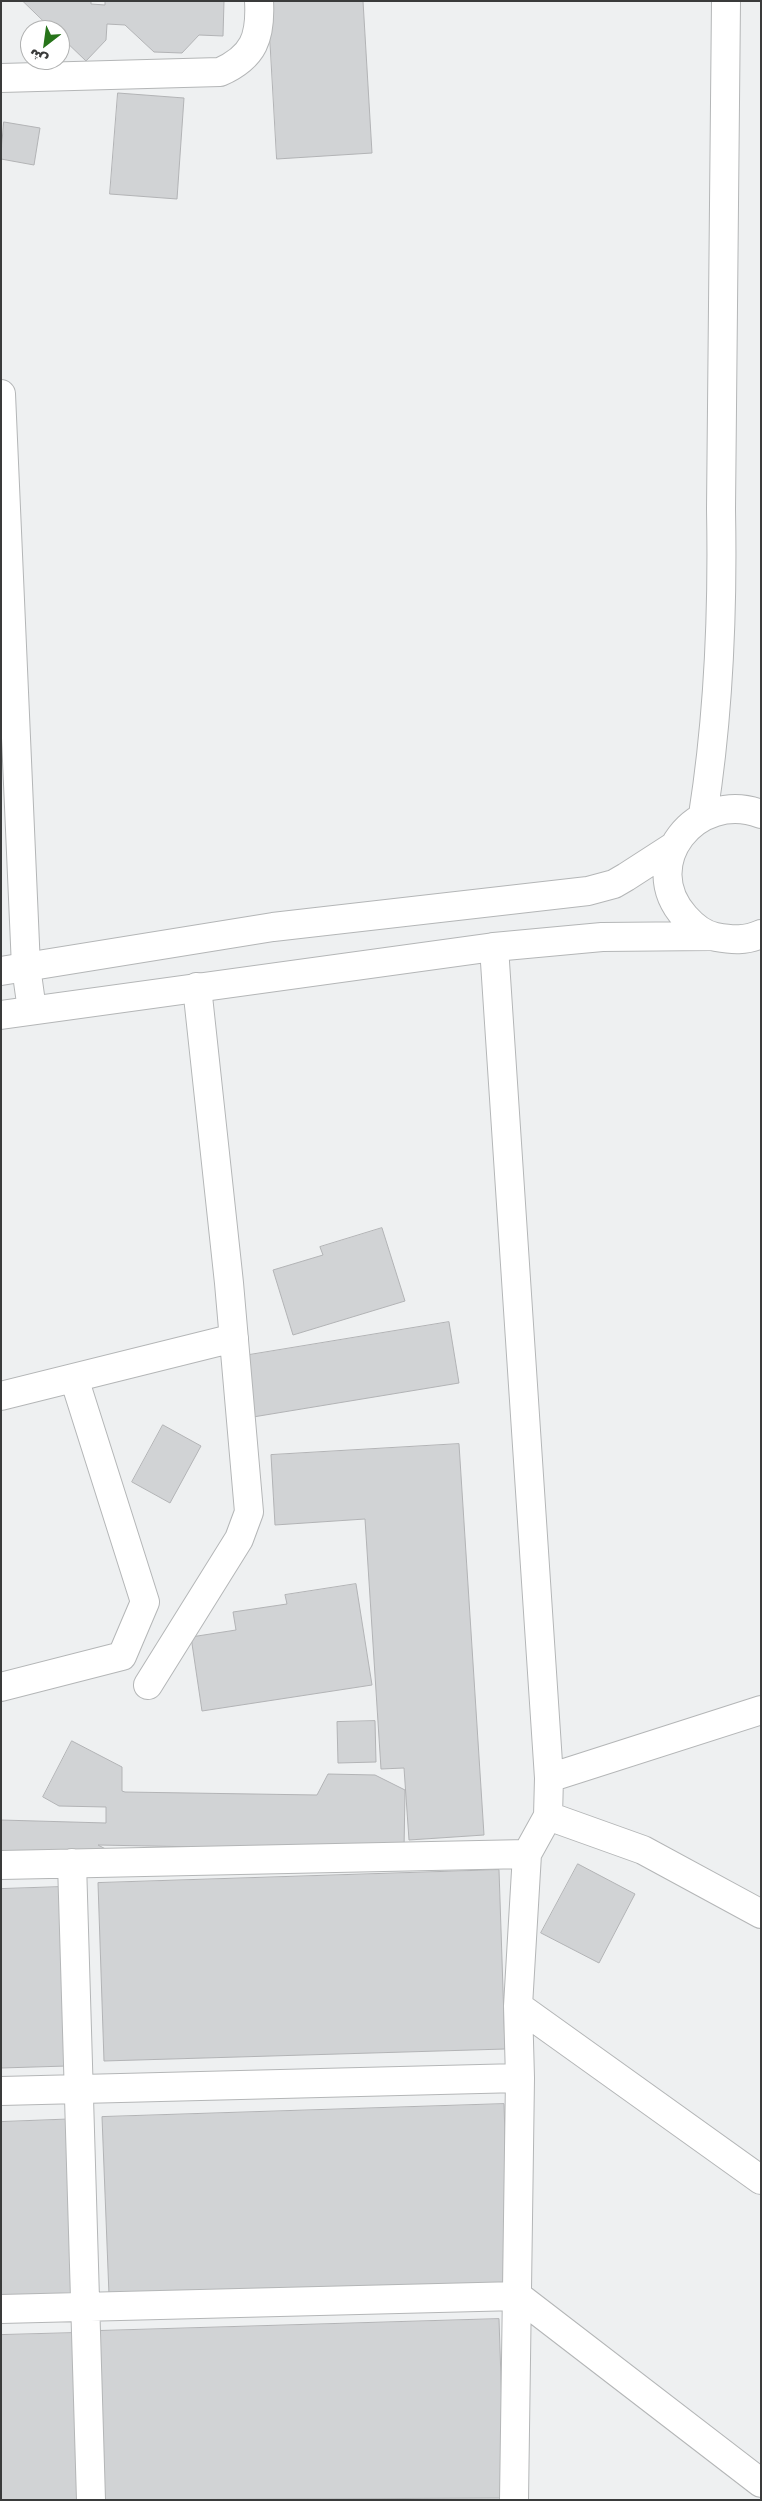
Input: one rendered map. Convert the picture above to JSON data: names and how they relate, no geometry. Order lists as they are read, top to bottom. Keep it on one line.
{"north":"bottom left"}
